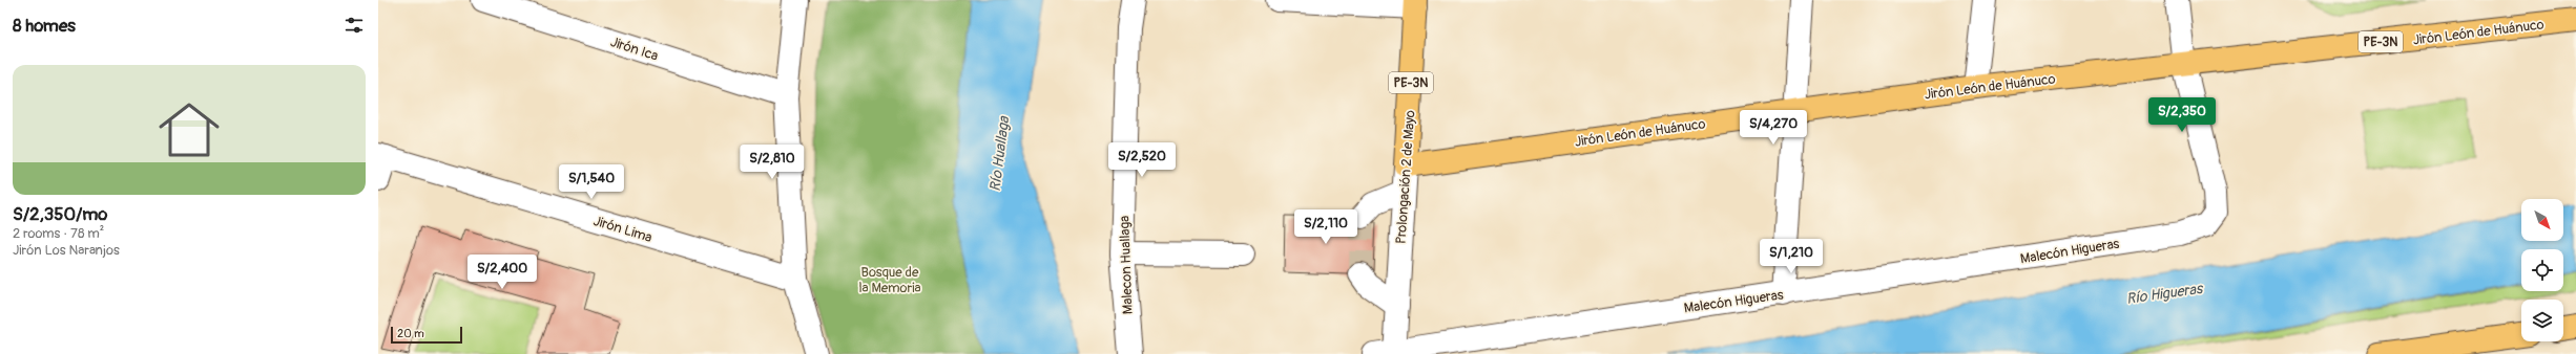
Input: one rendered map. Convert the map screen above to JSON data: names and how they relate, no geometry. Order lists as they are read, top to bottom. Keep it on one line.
{"streets":{"main road":["Jirón León de Huánuco","PE-3N","Prolongación 2 de Mayo"],"street":["Jirón Ica","Jirón Lima","Malecón Higueras","Malecon Huallaga"]},"crossings":[["Jirón León de Huánuco","Prolongación 2 de Mayo"],["Jirón León de Huánuco","Malecón Higueras"],["Prolongación 2 de Mayo","Malecón Higueras"]],"water":["Río Huallaga","Río Higueras"],"parks":["Bosque de la Memoria"],"scale_bar":"20 m","north":"bottom right","page":{"heading":"8 homes","list":[{"name":"S/2,350/mo","note":"2 rooms · 78 m² · Jirón Los Naranjos"}],"price":["S/2,350","S/4,270","S/2,520","S/2,810","S/1,540","S/2,110","S/1,210","S/2,400"],"scale":"20 m"}}
